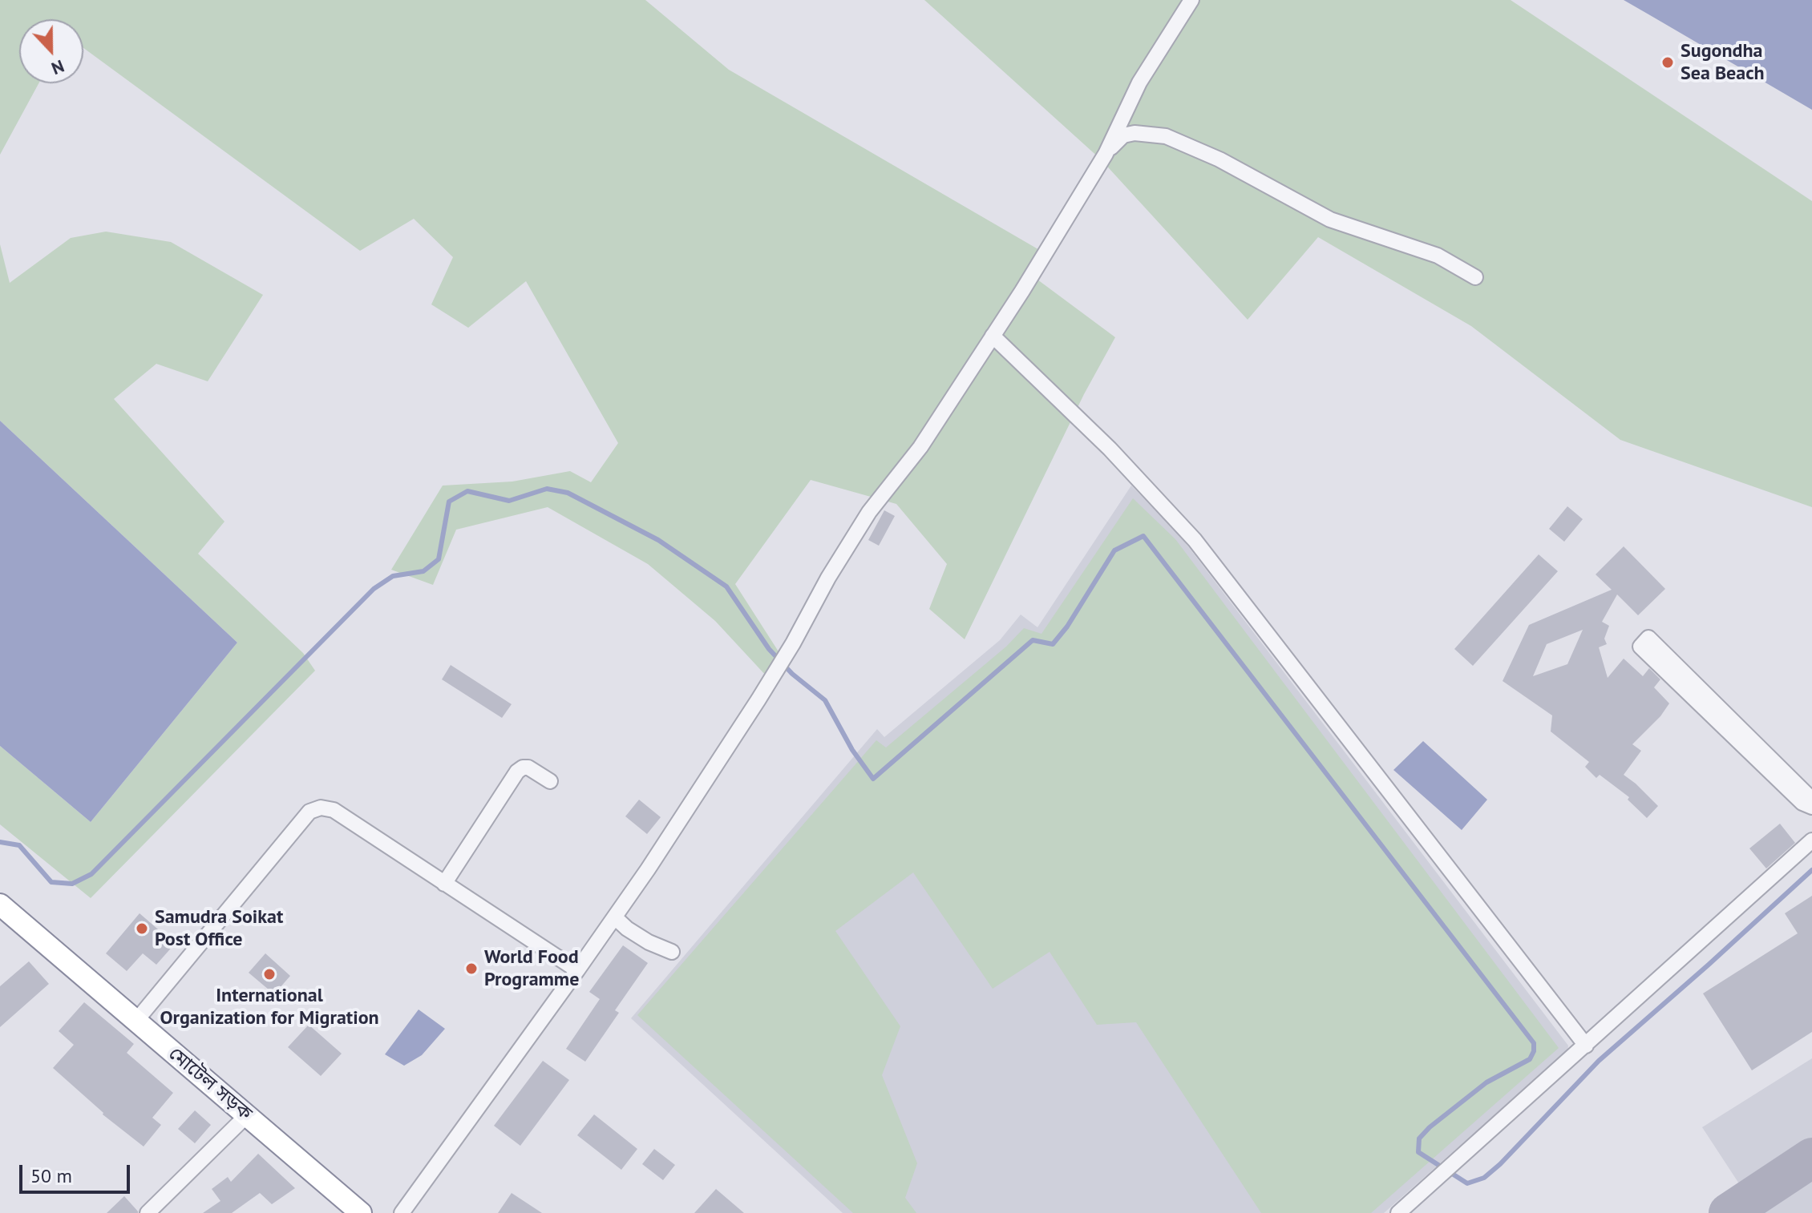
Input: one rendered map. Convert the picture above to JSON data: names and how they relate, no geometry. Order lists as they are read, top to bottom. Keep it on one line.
{"streets":{"highway":["মোটেল সড়ক"]},"places":["Sugondha Sea Beach","Samudra Soikat Post Office","World Food Programme","International Organization for Migration"],"scale_bar":"50 m","north":"bottom"}
